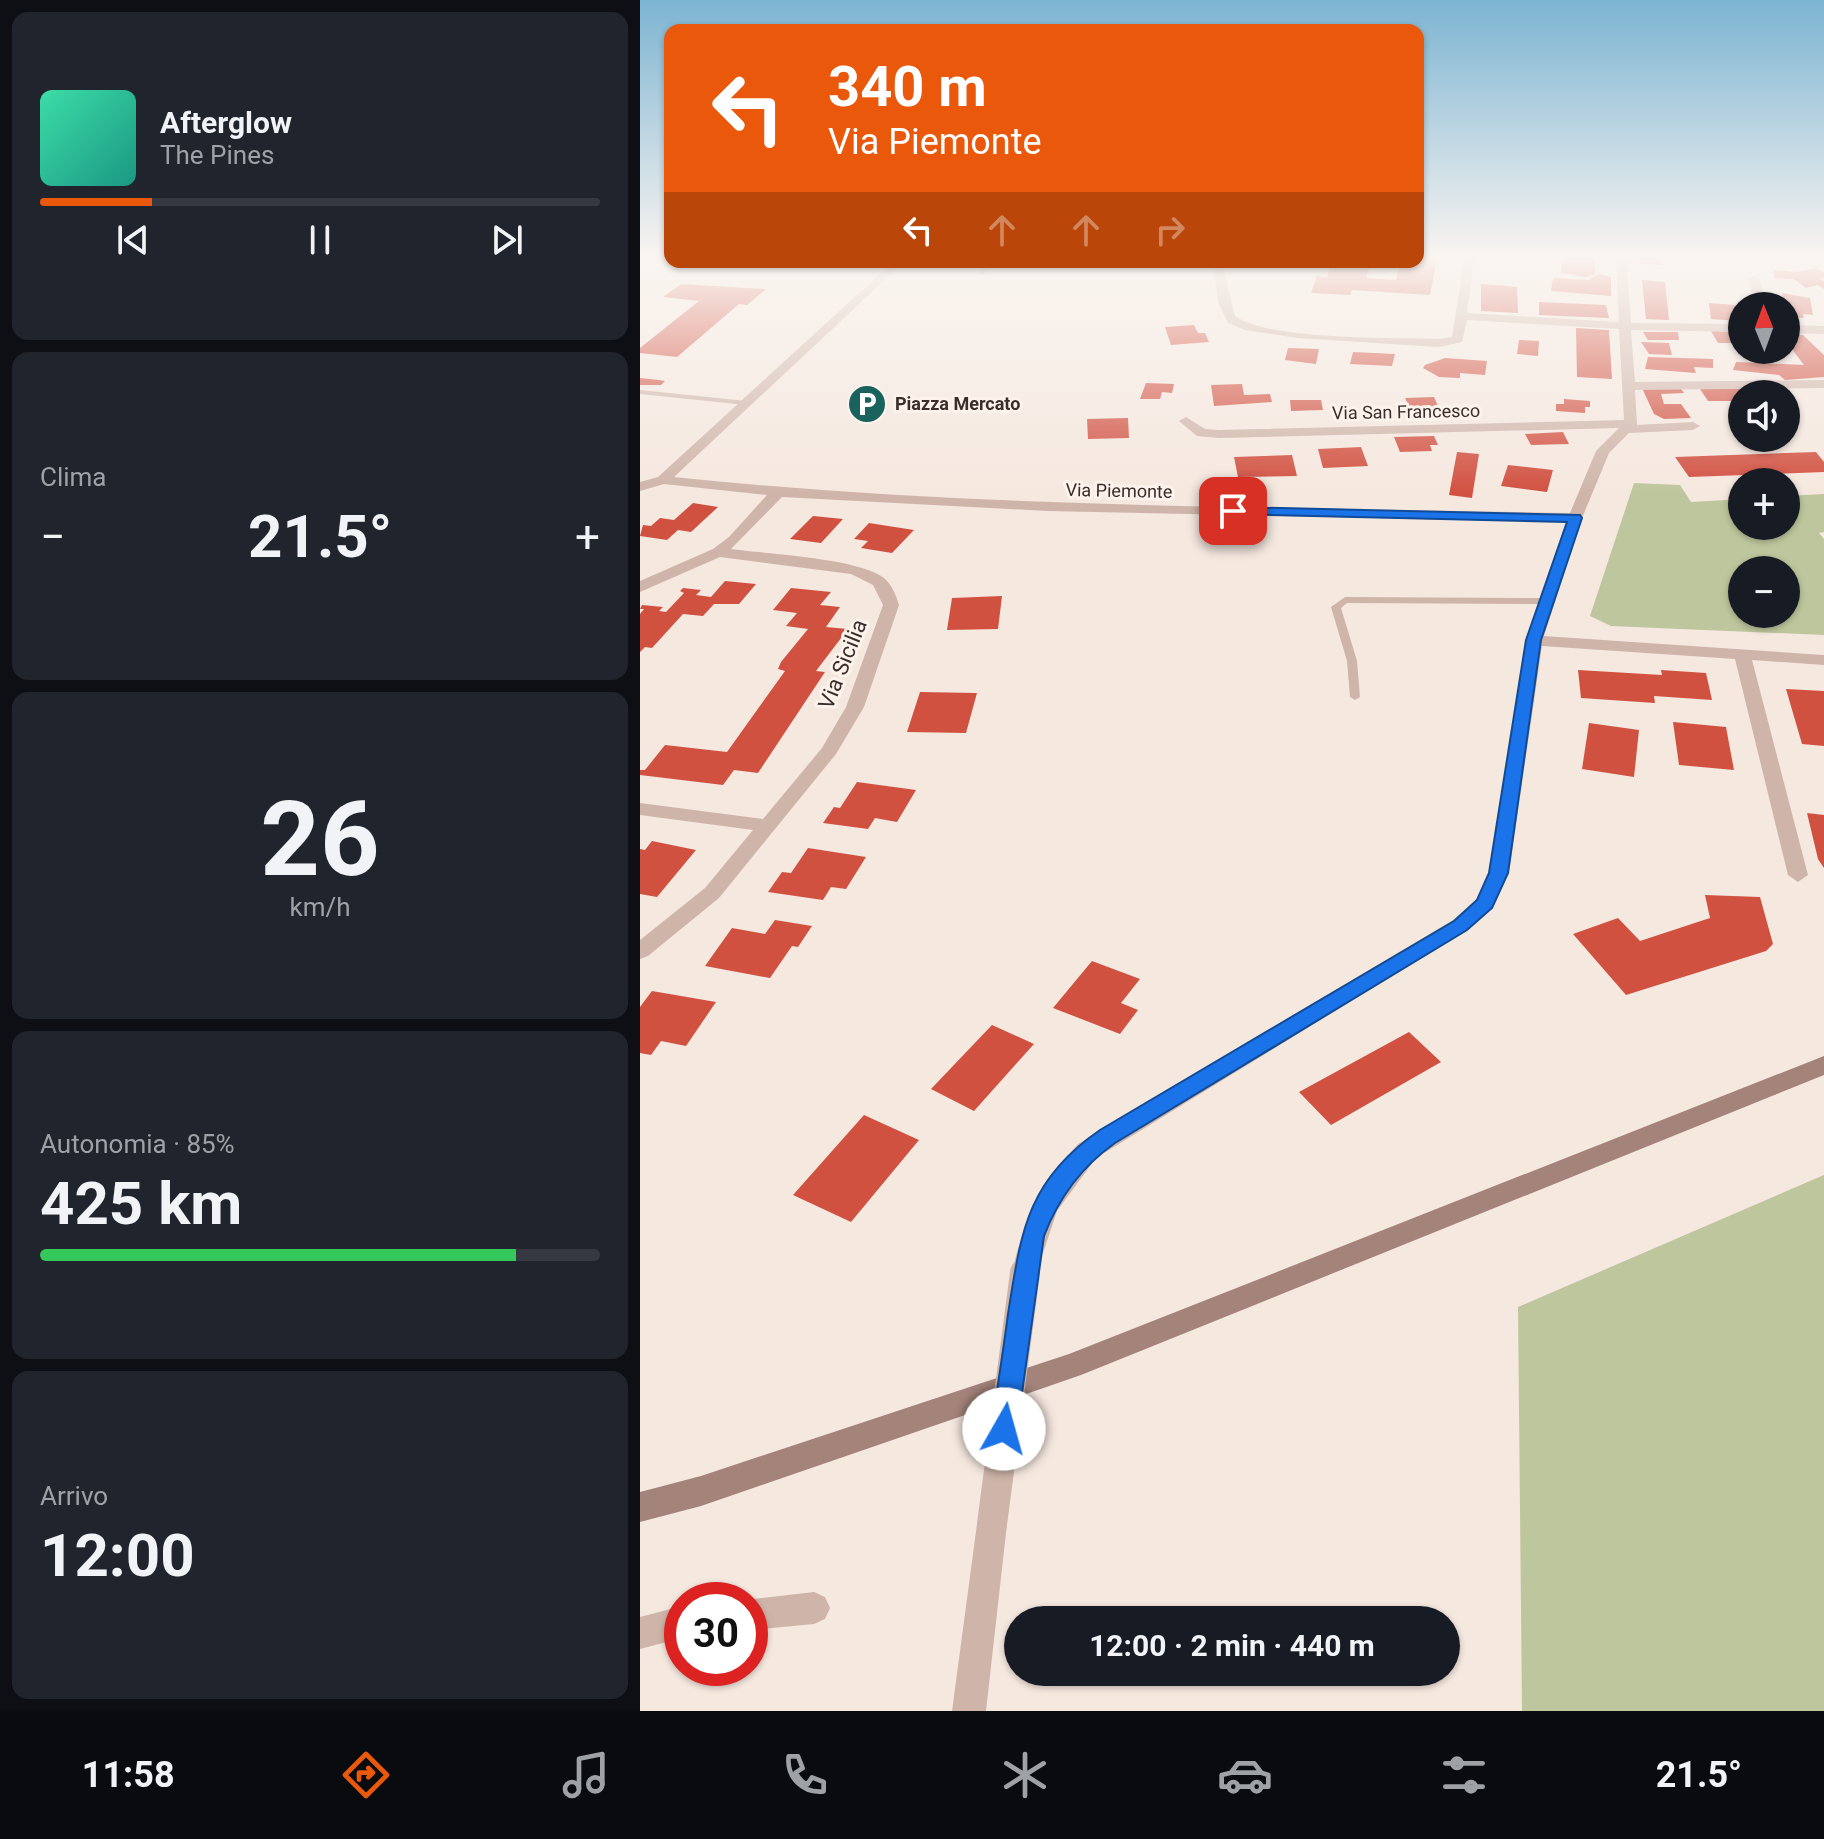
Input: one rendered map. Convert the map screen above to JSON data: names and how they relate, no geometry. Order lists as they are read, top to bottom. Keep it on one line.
{"streets":{"street":["Via San Francesco","Via Piemonte","Via Sicilia"]},"places":{"parking":["Piazza Mercato"]},"north":"top","page":{"turn":["340 m","Via Piemonte"],"song":["Afterglow","The Pines"],"map_buttons":["+","−"],"tile":["Clima",["26","km/h"],["Autonomia · 85%","425 km"],["Arrivo","12:00"]],"heat":["−","21.5°","+"],"limit":"30","trip":"12:00 · 2 min · 440 m","tabs":["11:58","21.5°"]}}
